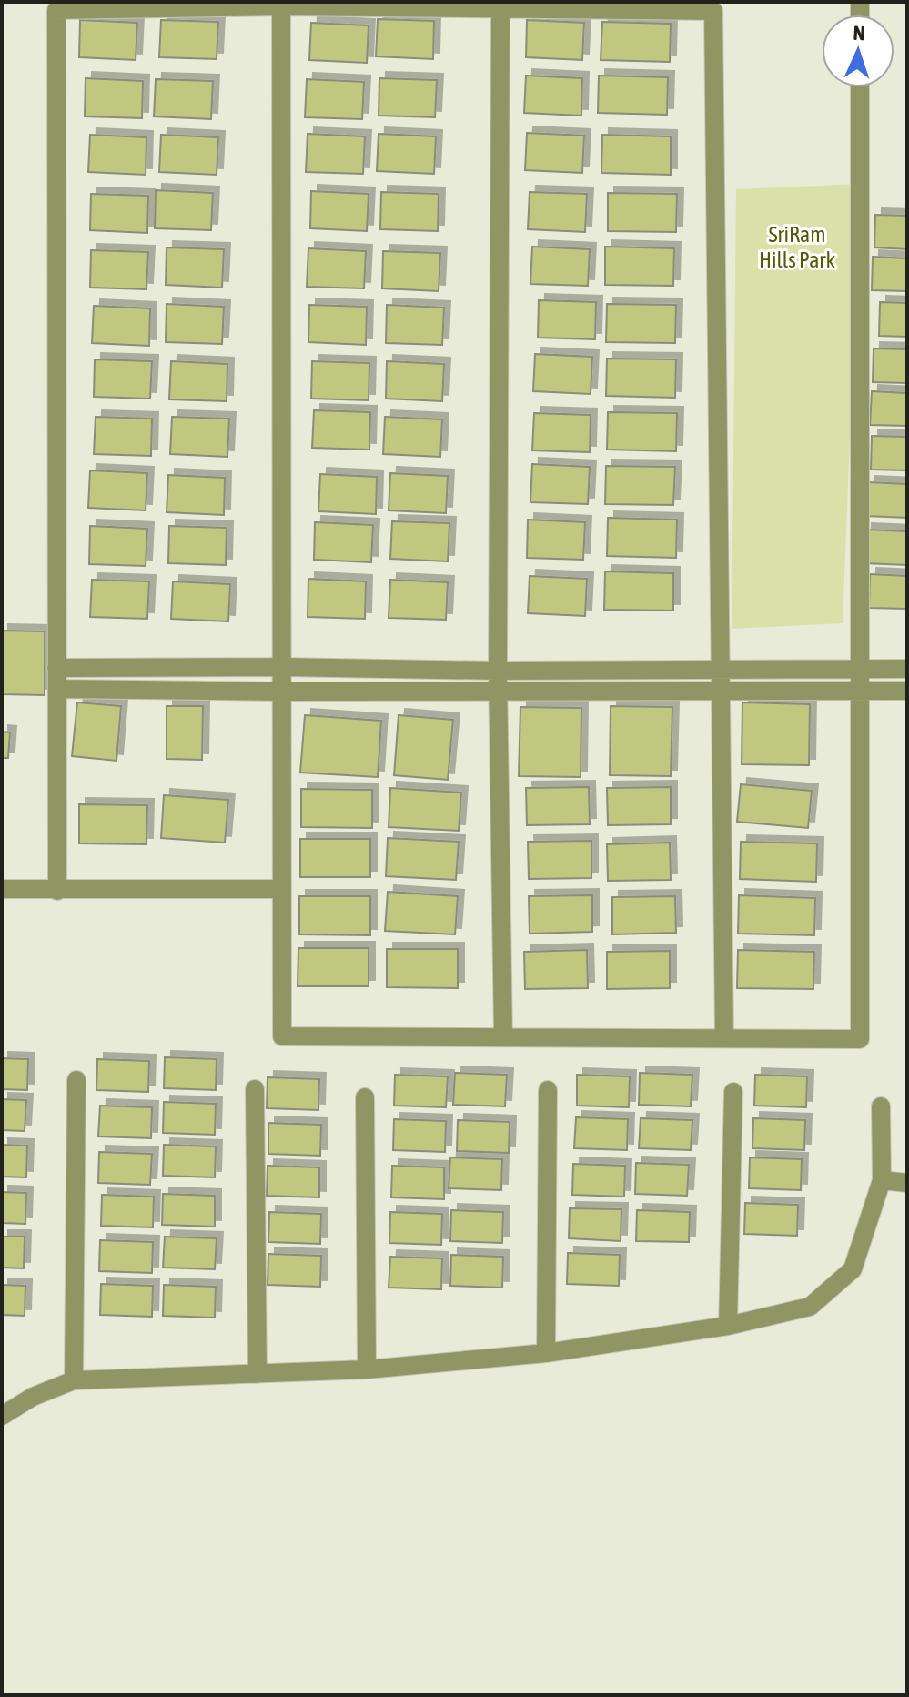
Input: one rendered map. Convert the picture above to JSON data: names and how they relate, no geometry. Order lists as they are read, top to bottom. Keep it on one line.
{"parks":["SriRam Hills Park"],"north":"top"}
